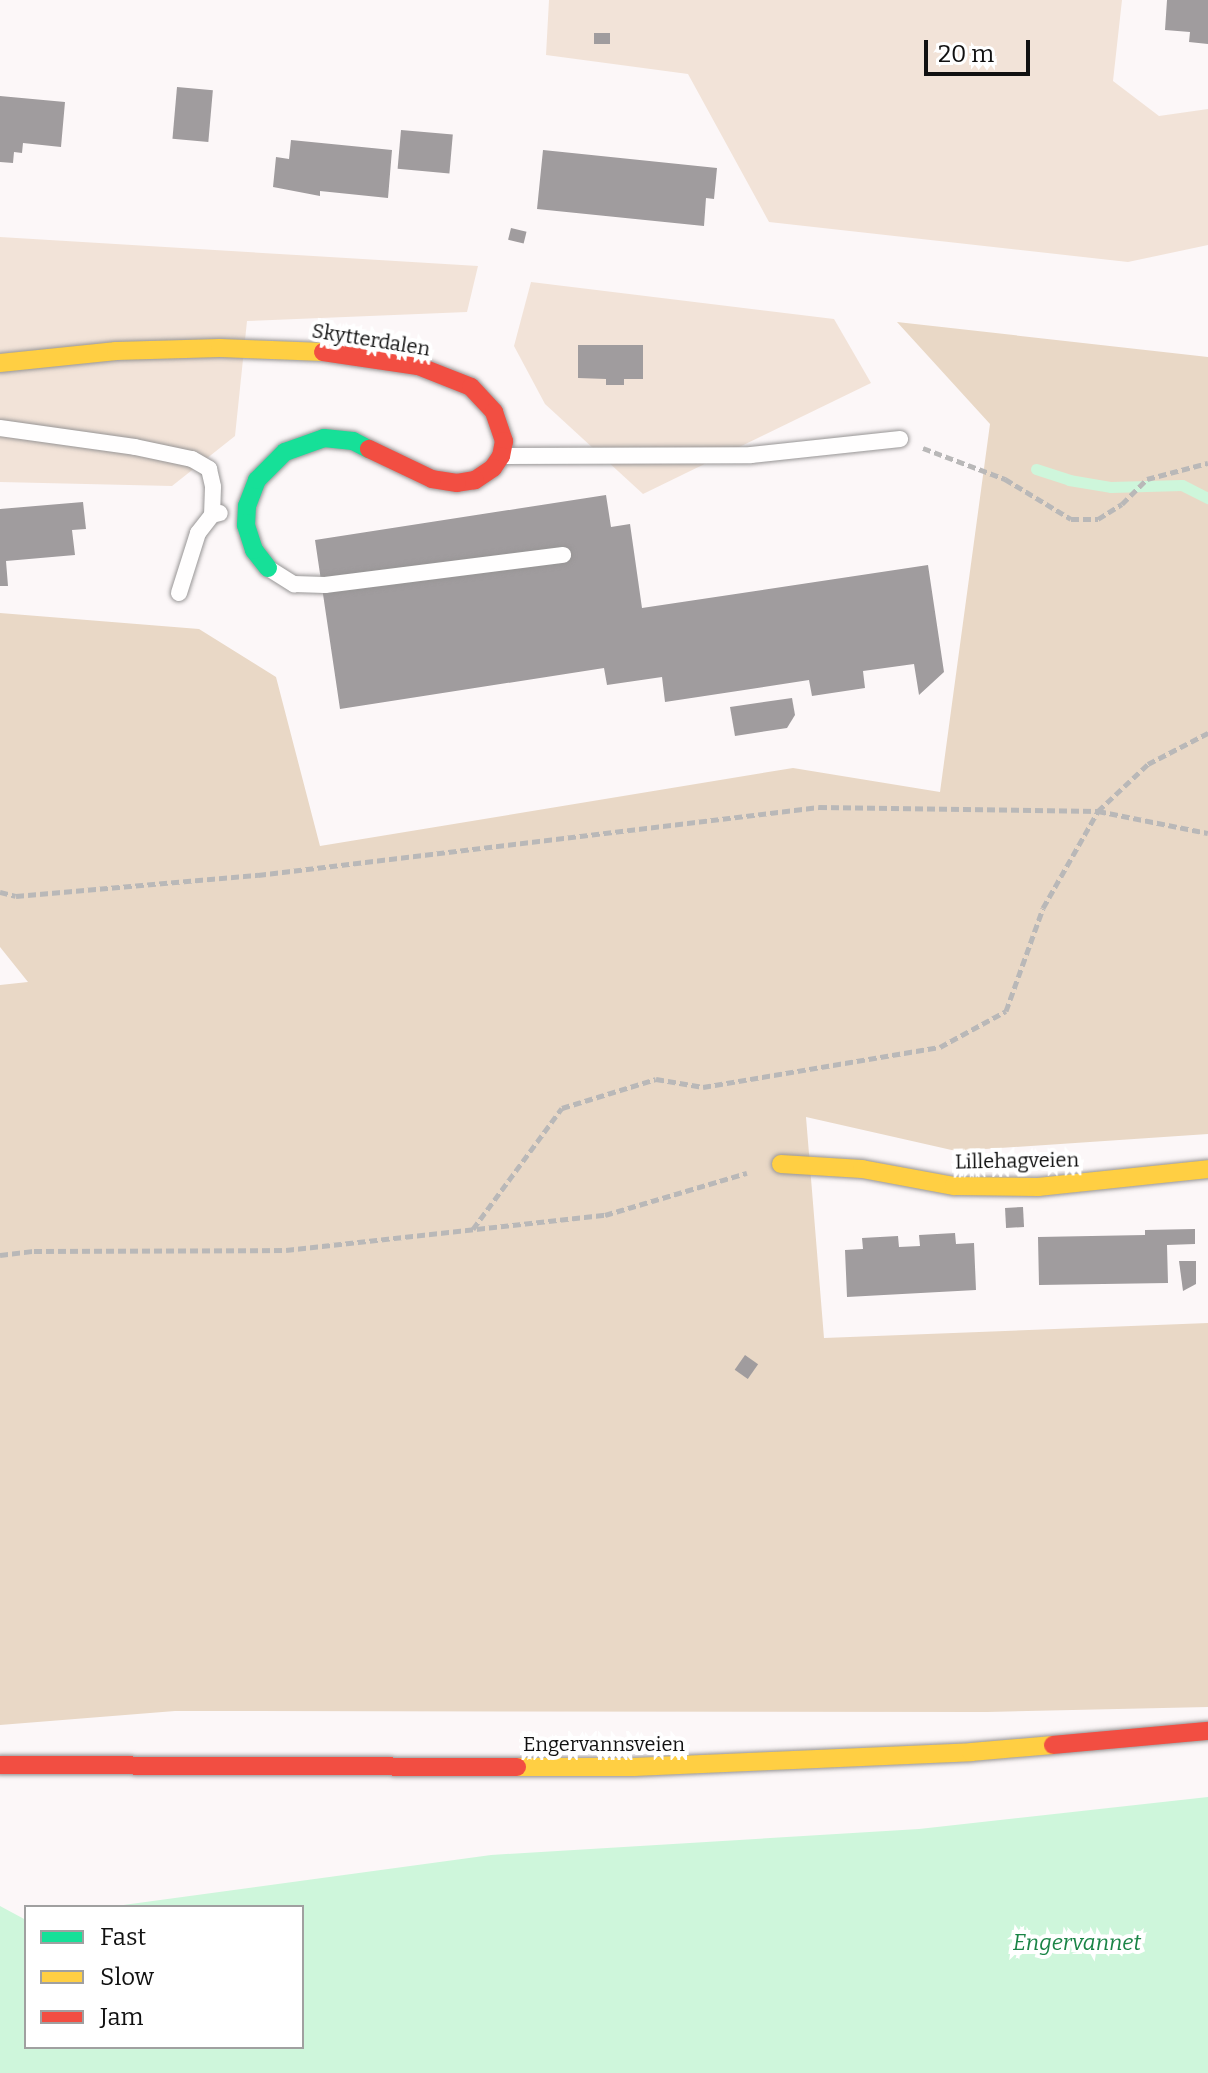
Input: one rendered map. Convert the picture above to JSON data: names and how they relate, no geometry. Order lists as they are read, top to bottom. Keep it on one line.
{"streets":{"street":["Skytterdalen","Lillehagveien","Engervannsveien"]},"water":["Engervannet"],"legend":["Fast","Slow","Jam"],"scale_bar":"20 m"}
